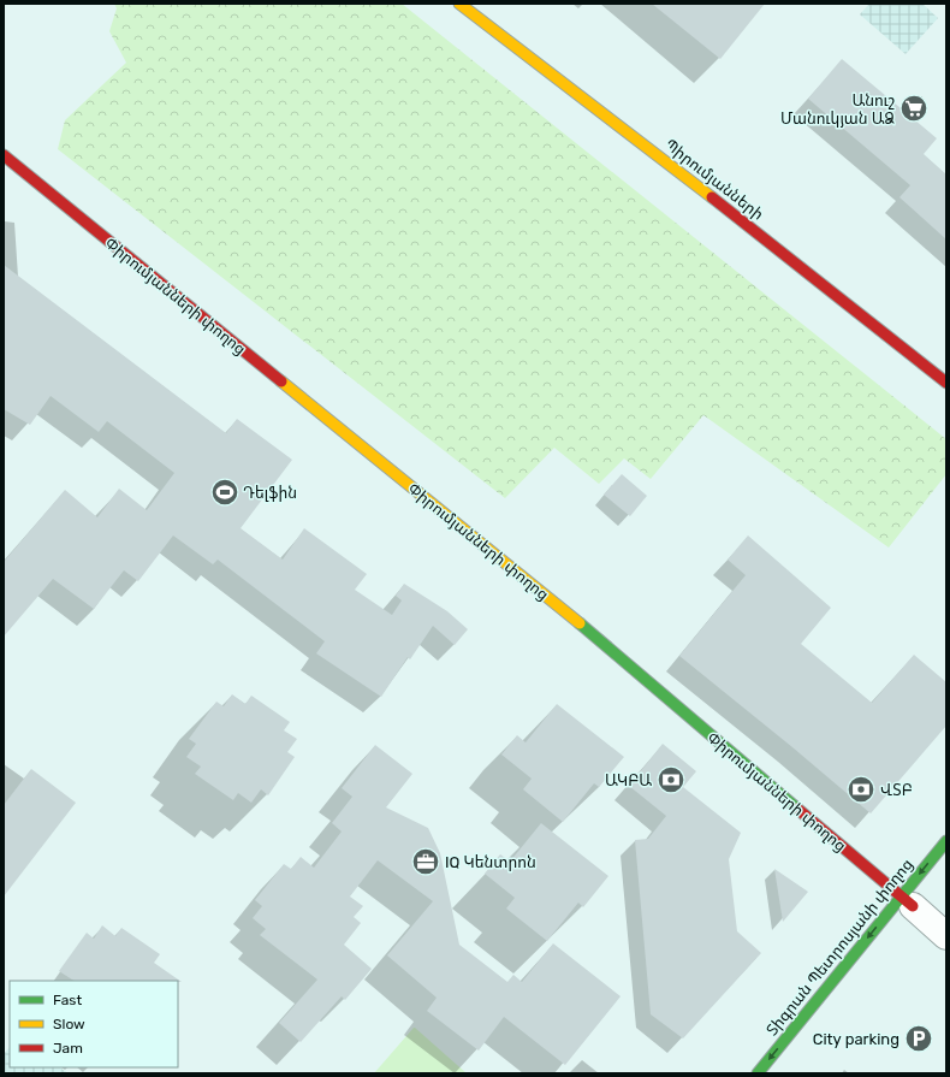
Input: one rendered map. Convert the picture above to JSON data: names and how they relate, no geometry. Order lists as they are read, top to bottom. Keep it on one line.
{"streets":{"street":["Պիրումյանների","Փիրումյանների փողոց","Տիգրան Պետրոսյանի փողոց"]},"crossings":[["Փիրումյանների փողոց","Տիգրան Պետրոսյանի փողոց"]],"one_way":["Տիգրան Պետրոսյանի փողոց"],"places":{"supermarket":["Անուշ Մանուկյան ԱՁ"],"sports":["Դելֆին"],"bank":["ԱԿԲԱ","ՎՏԲ"],"office":["IQ Կենտրոն"],"parking":["City parking"]},"legend":["Fast","Slow","Jam"]}
